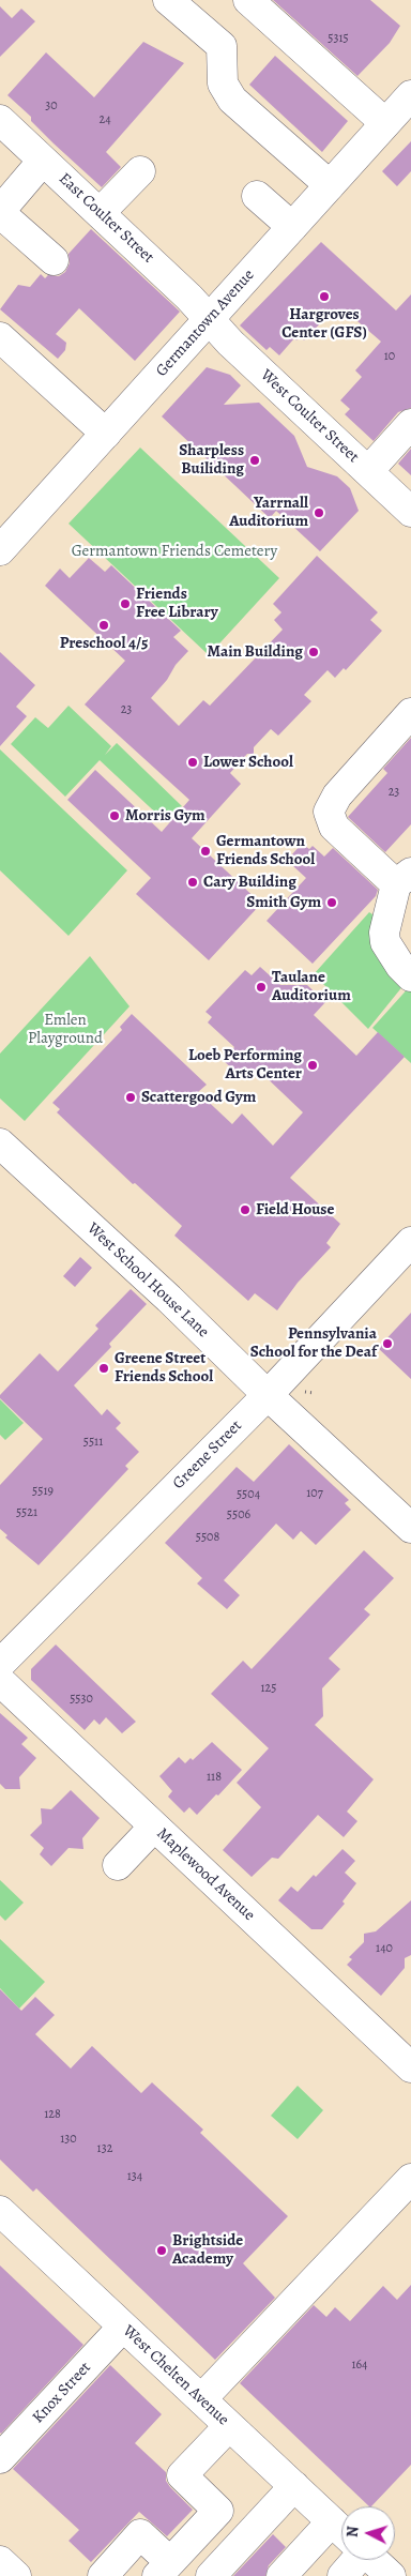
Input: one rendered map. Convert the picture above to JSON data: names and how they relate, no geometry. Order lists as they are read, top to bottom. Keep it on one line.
{"streets":{"street":["East Coulter Street","Germantown Avenue","West Coulter Street","West School House Lane","Greene Street","Maplewood Avenue","West Chelten Avenue","Knox Street"]},"crossings":[["East Coulter Street","Germantown Avenue"],["East Coulter Street","West Coulter Street"],["Germantown Avenue","West Coulter Street"],["West School House Lane","Greene Street"],["West Chelten Avenue","Knox Street"]],"parks":["Germantown Friends Cemetery","Emlen Playground"],"places":["Hargroves Center (GFS)","Sharpless Builiding","Yarrnall Auditorium","Friends Free Library","Preschool 4/5","Main Building","Lower School","Morris Gym","Germantown Friends School","Cary Building","Smith Gym","Taulane Auditorium","Loeb Performing Arts Center","Scattergood Gym","Field House","Pennsylvania School for the Deaf","Greene Street Friends School","Brightside Academy"],"house_numbers":["5315","30","24","10","23","23","5511","5519","107","5504","5521","5506","5508","125","5530","118","140","128","130","132","134","164"],"north":"left"}
